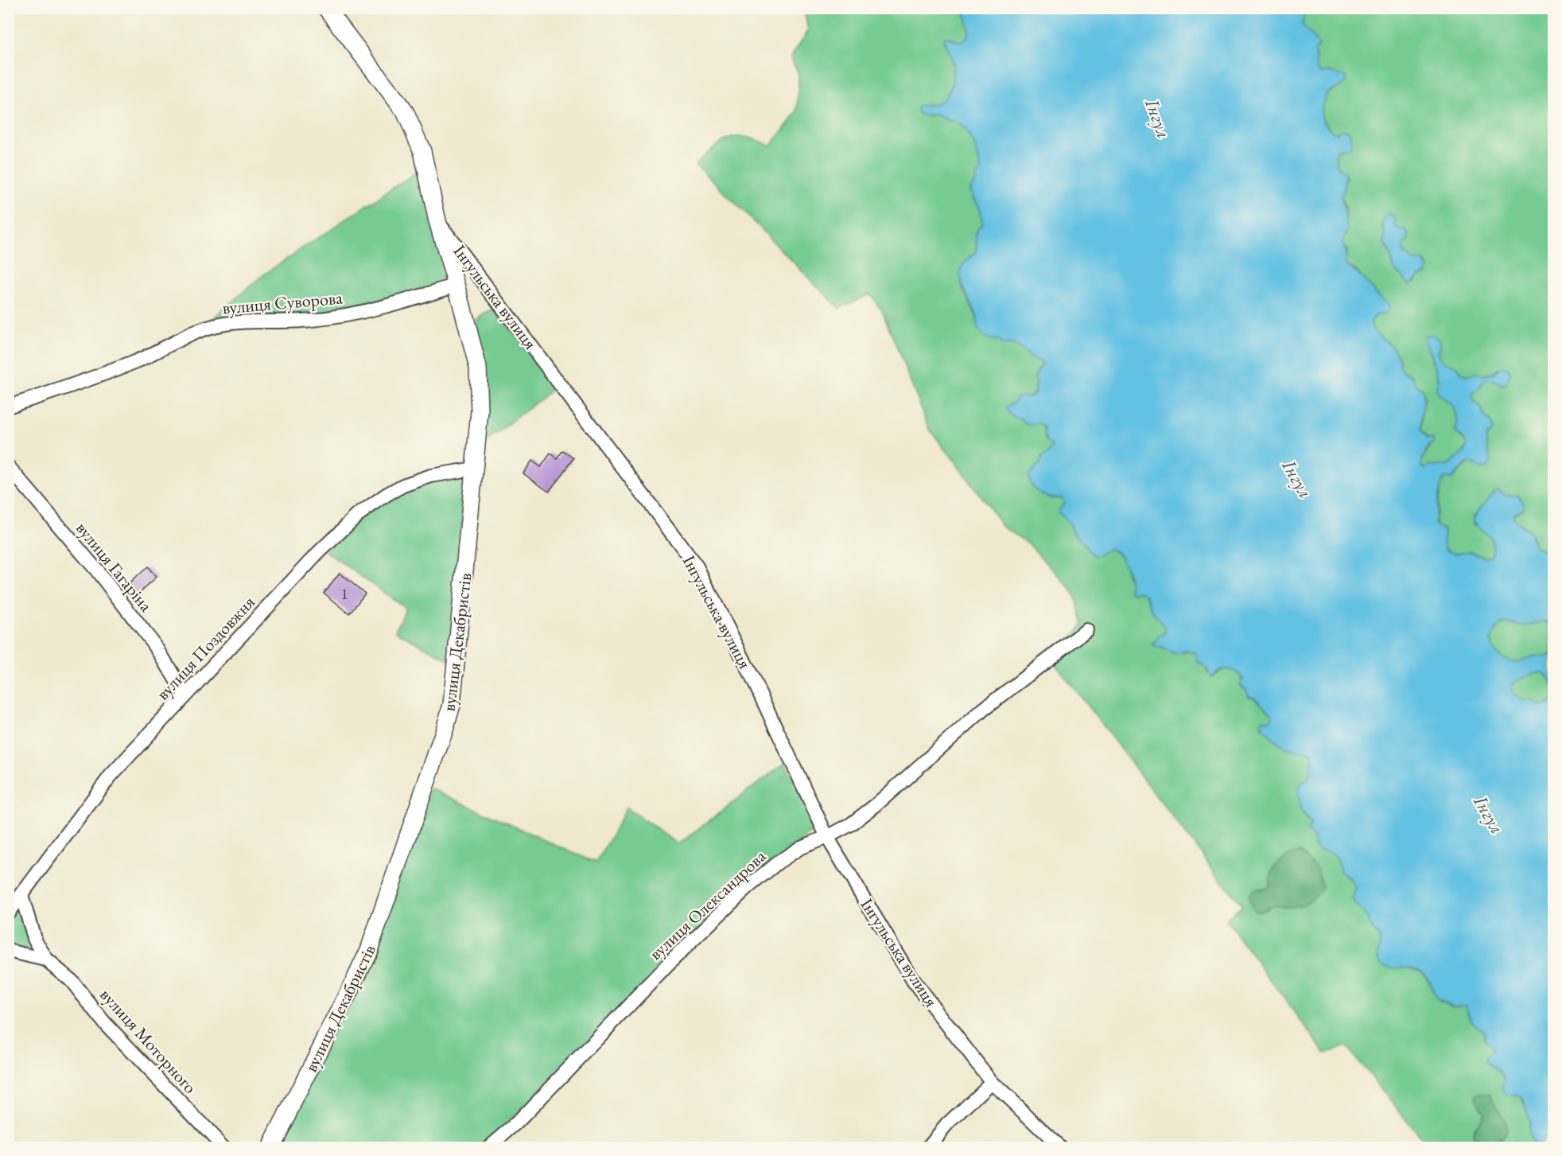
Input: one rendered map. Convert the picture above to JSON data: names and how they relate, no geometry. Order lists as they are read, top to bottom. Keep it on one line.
{"streets":{"street":["Інгульська вулиця","вулиця Суворова","вулиця Гагаріна","вулиця Декабристів","вулиця Поздовжня","вулиця Олександрова","вулиця Моторного"]},"crossings":[["Інгульська вулиця","вулиця Декабристів"],["Інгульська вулиця","вулиця Олександрова"],["вулиця Суворова","вулиця Декабристів"],["вулиця Гагаріна","вулиця Поздовжня"],["вулиця Декабристів","вулиця Поздовжня"],["вулиця Поздовжня","вулиця Моторного"]],"water":["Інгул"],"house_numbers":["1"]}
